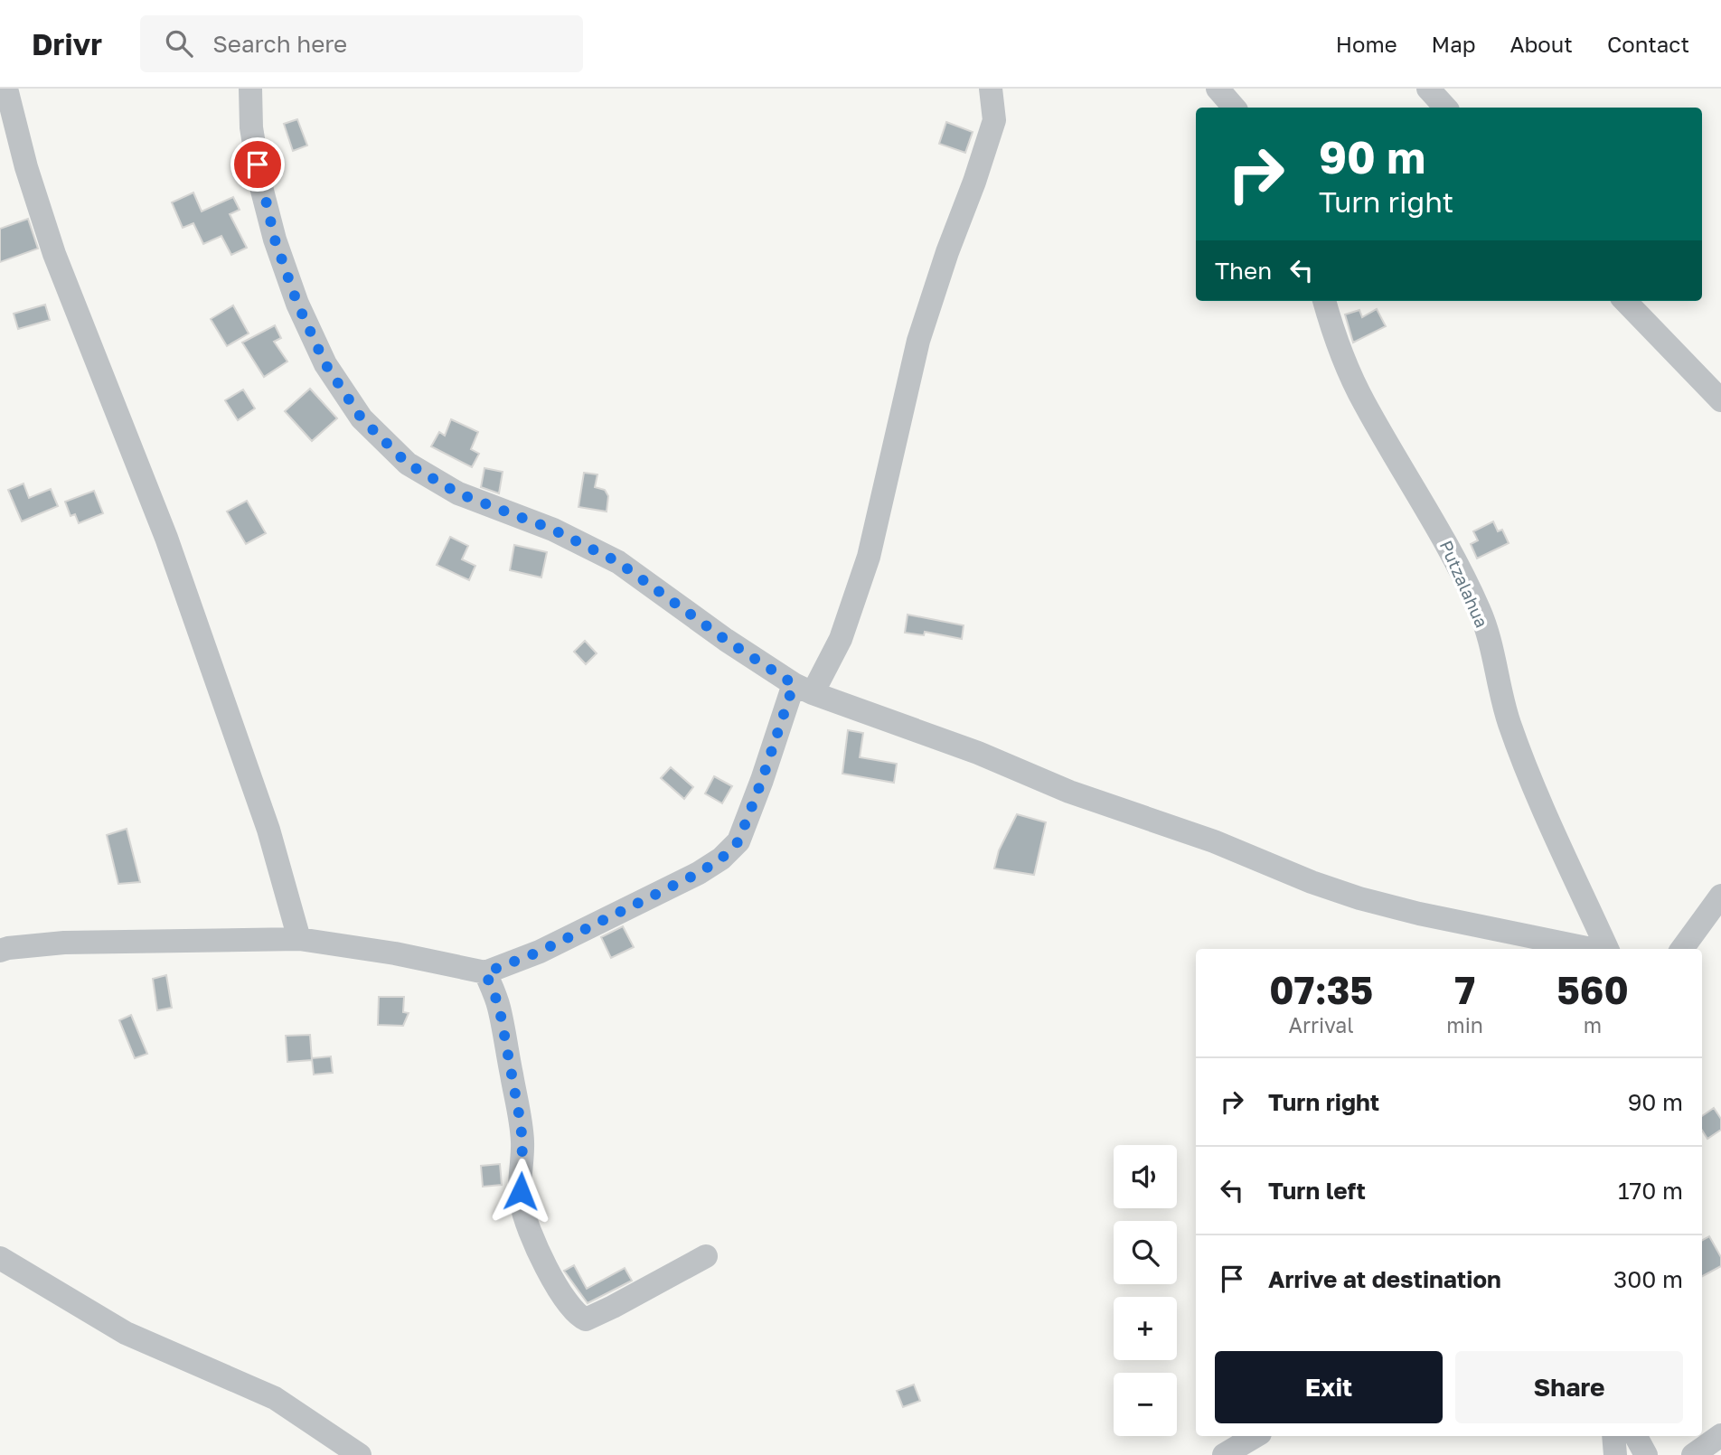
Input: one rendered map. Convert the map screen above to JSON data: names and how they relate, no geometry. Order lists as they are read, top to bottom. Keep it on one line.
{"streets":{"street":["Putzalahua"]},"page":{"header":"Drivr","search":"Search here","nav":["Home","Map","About","Contact"],"turn":["90 m","Turn right"],"then":"Then","eta":["07:35","Arrival","7","min","560","m"],"list":[{"name":"Turn right","value":"90 m"},{"name":"Turn left","value":"170 m"},{"name":"Arrive at destination","value":"300 m"}],"map_buttons":["+","−"],"buttons":["Exit","Share"]}}
